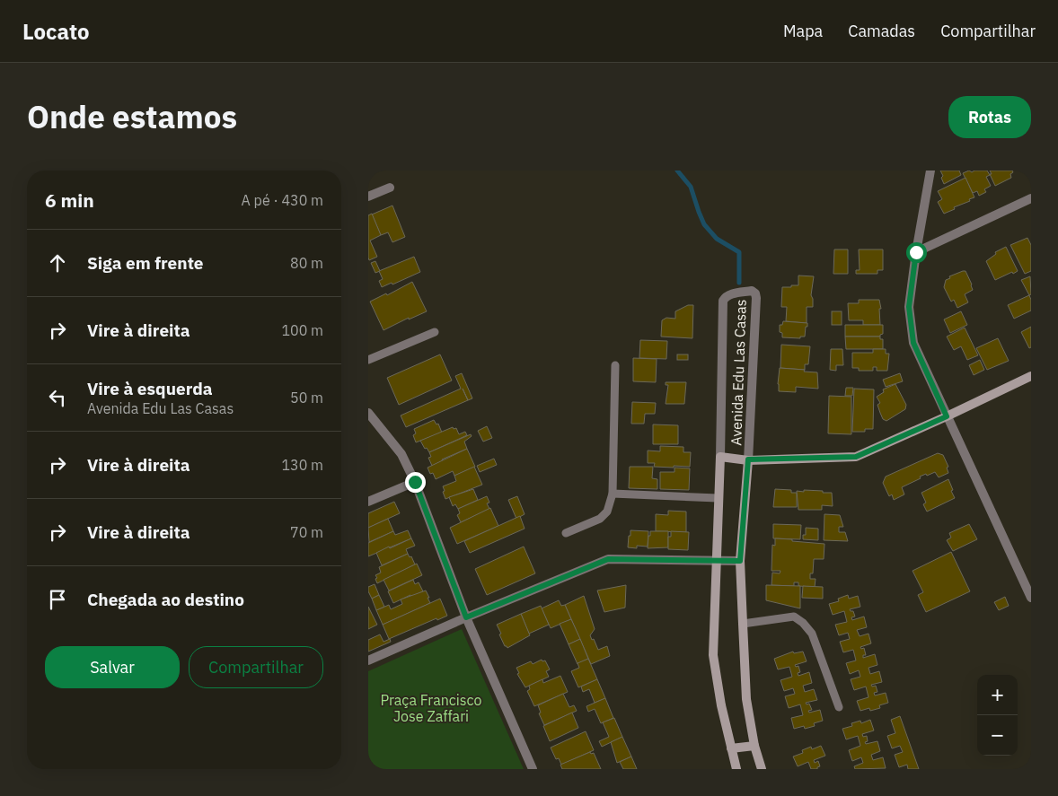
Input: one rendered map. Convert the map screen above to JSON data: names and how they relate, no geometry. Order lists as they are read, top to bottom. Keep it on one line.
{"streets":{"street":["Avenida Edu Las Casas"]},"parks":["Praça Francisco Jose Zaffari"],"page":{"header":"Locato","nav":["Mapa","Camadas","Compartilhar"],"title":"Onde estamos","buttons":["Rotas",["Salvar","Compartilhar"]],"heading":["6 min","A pé · 430 m"],"list":[["Siga em frente","80 m"],["Vire à direita","100 m"],["Vire à esquerda","Avenida Edu Las Casas","50 m"],["Vire à direita","130 m"],["Vire à direita","70 m"],"Chegada ao destino"],"map_buttons":["+","−"]}}
